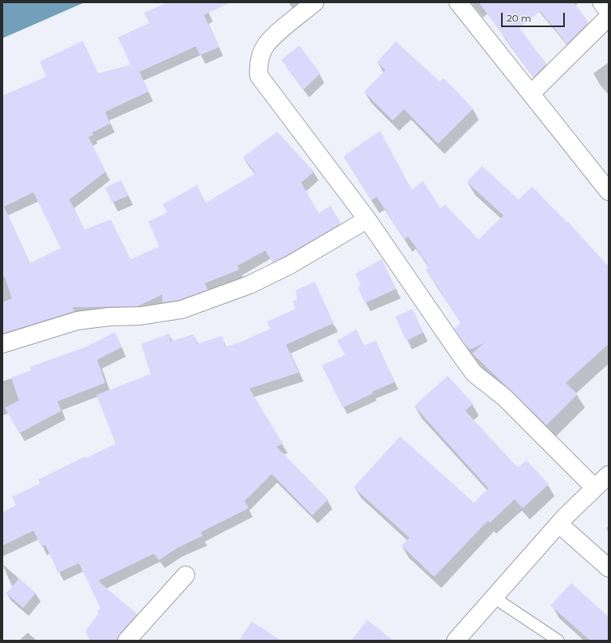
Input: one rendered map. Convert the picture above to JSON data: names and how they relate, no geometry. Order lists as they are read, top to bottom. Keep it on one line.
{"scale_bar":"20 m"}
